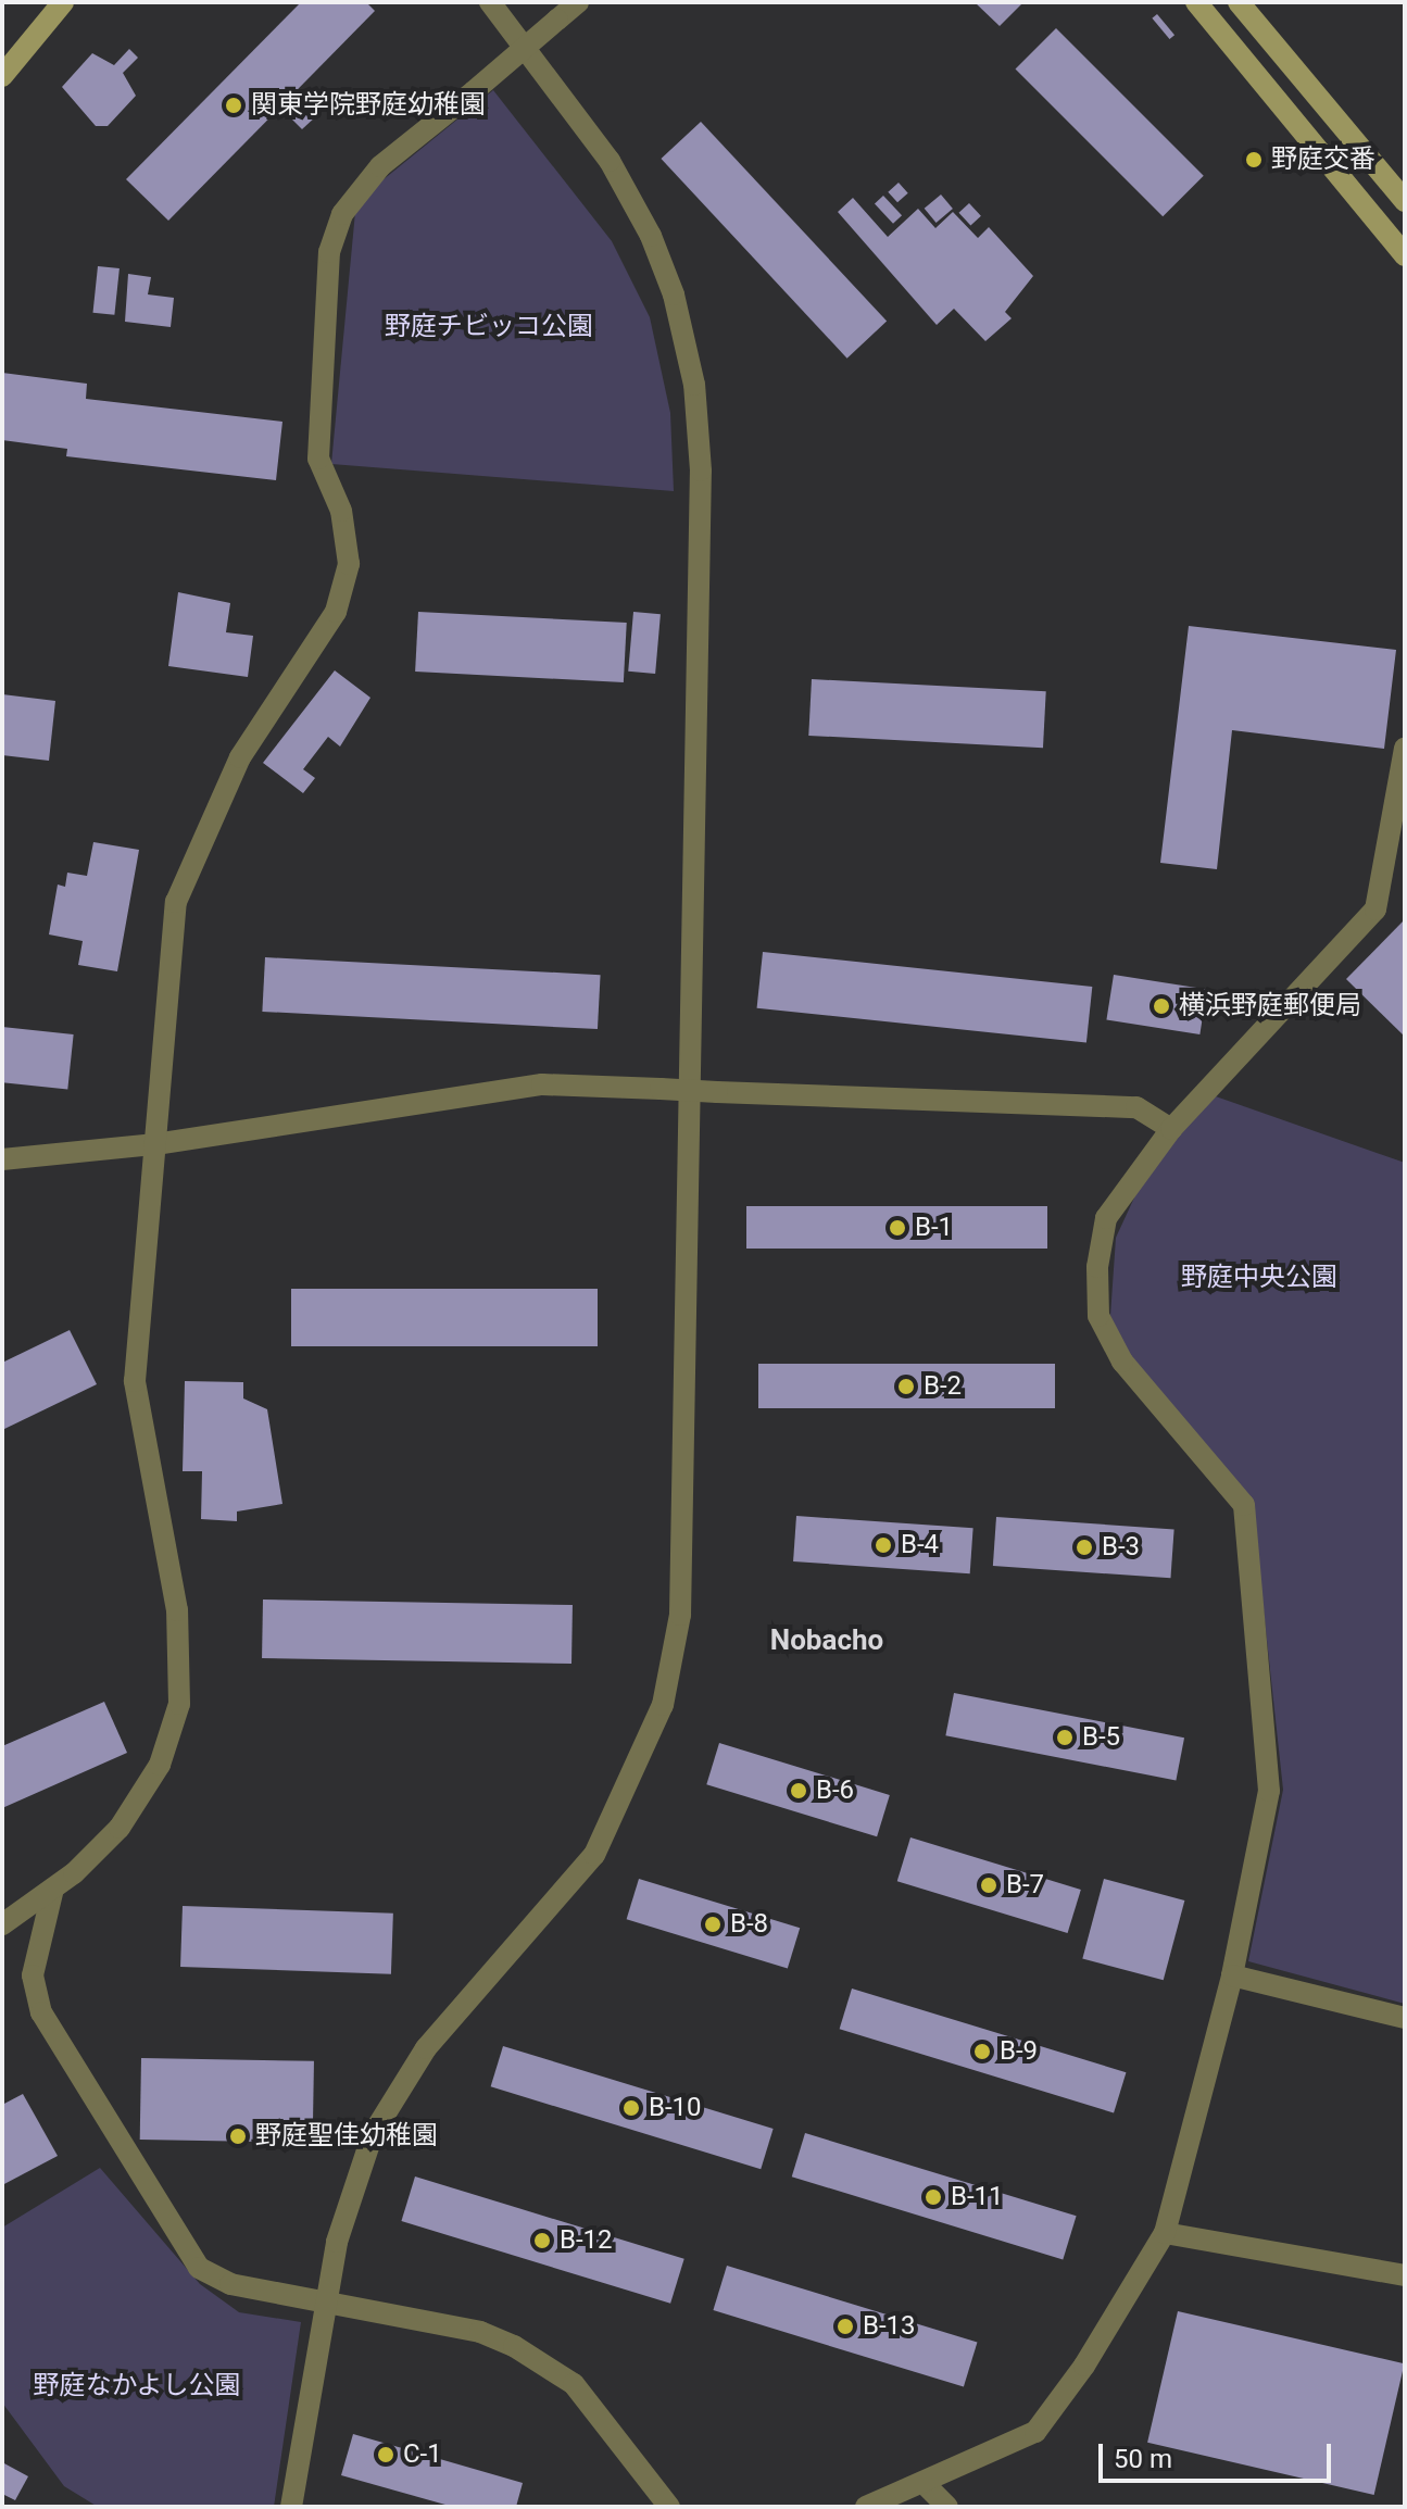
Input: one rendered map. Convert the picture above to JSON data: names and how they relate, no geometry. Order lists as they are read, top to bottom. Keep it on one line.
{"districts":["Nobacho"],"parks":["野庭チビッコ公園","野庭中央公園","野庭なかよし公園"],"places":["関東学院野庭幼稚園","野庭交番","横浜野庭郵便局","B-1","B-2","B-4","B-3","B-5","B-6","B-7","B-8","B-9","B-10","野庭聖佳幼稚園","B-11","B-12","B-13","C-1"],"scale_bar":"50 m"}
